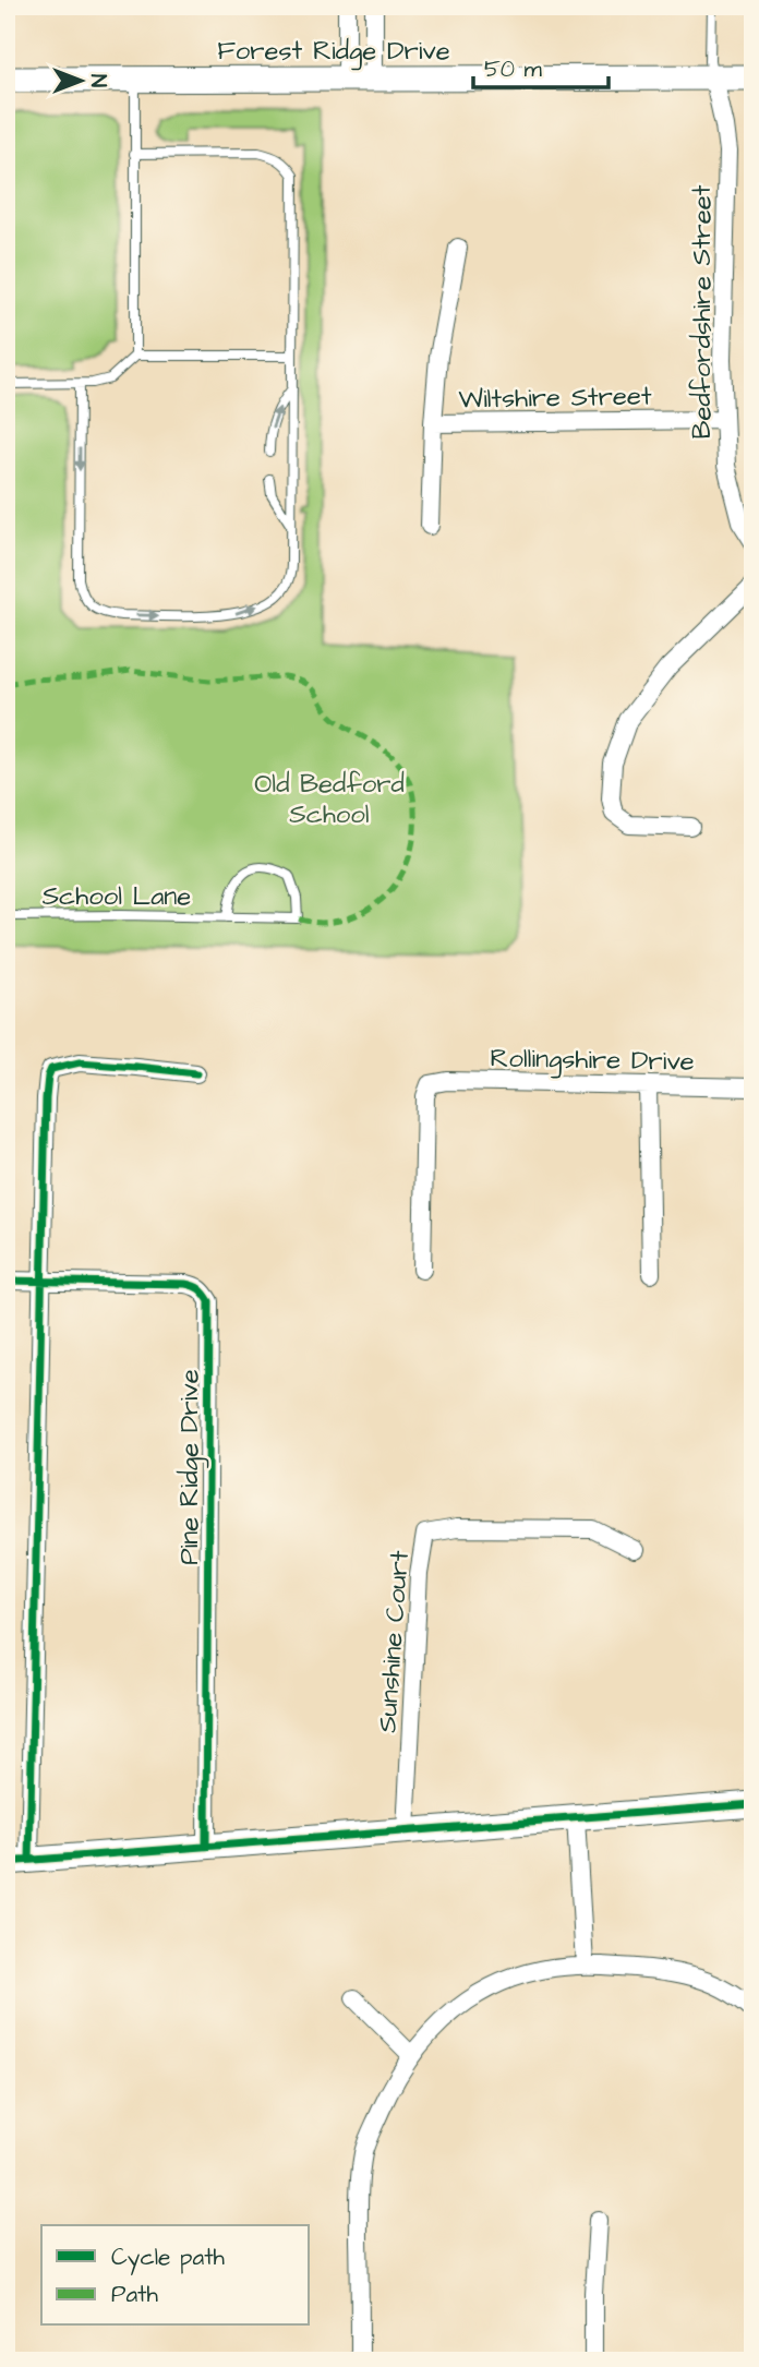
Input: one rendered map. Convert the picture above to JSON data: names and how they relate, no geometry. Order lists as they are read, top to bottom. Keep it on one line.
{"streets":{"main road":["Forest Ridge Drive"],"street":["Bedfordshire Street","Wiltshire Street","Rollingshire Drive","Pine Ridge Drive","Sunshine Court"],"lane":["School Lane"]},"crossings":[["Forest Ridge Drive","Bedfordshire Street"],["Bedfordshire Street","Wiltshire Street"]],"parks":["Old Bedford School"],"legend":["Cycle path","Path"],"scale_bar":"50 m","north":"right"}
